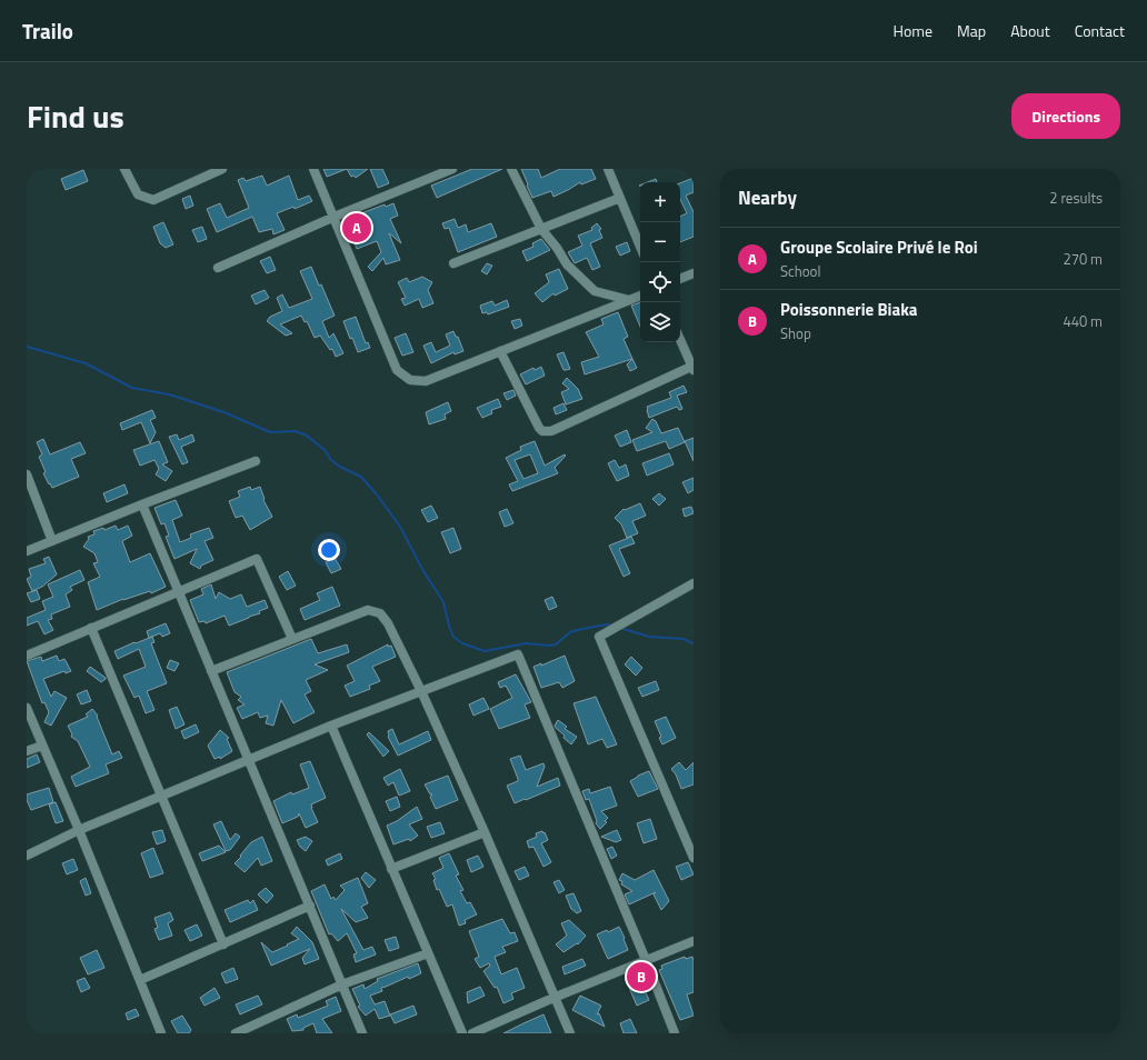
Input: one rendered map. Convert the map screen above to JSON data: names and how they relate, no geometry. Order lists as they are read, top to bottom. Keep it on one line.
{"page":{"header":"Trailo","nav":["Home","Map","About","Contact"],"title":"Find us","buttons":"Directions","heading":["Nearby","2 results"],"map_buttons":["+","−"],"pins":["A","B"],"list":[{"mark":"A","name":"Groupe Scolaire Privé le Roi","note":"School","value":"270 m"},{"mark":"B","name":"Poissonnerie Biaka","note":"Shop","value":"440 m"}]}}
